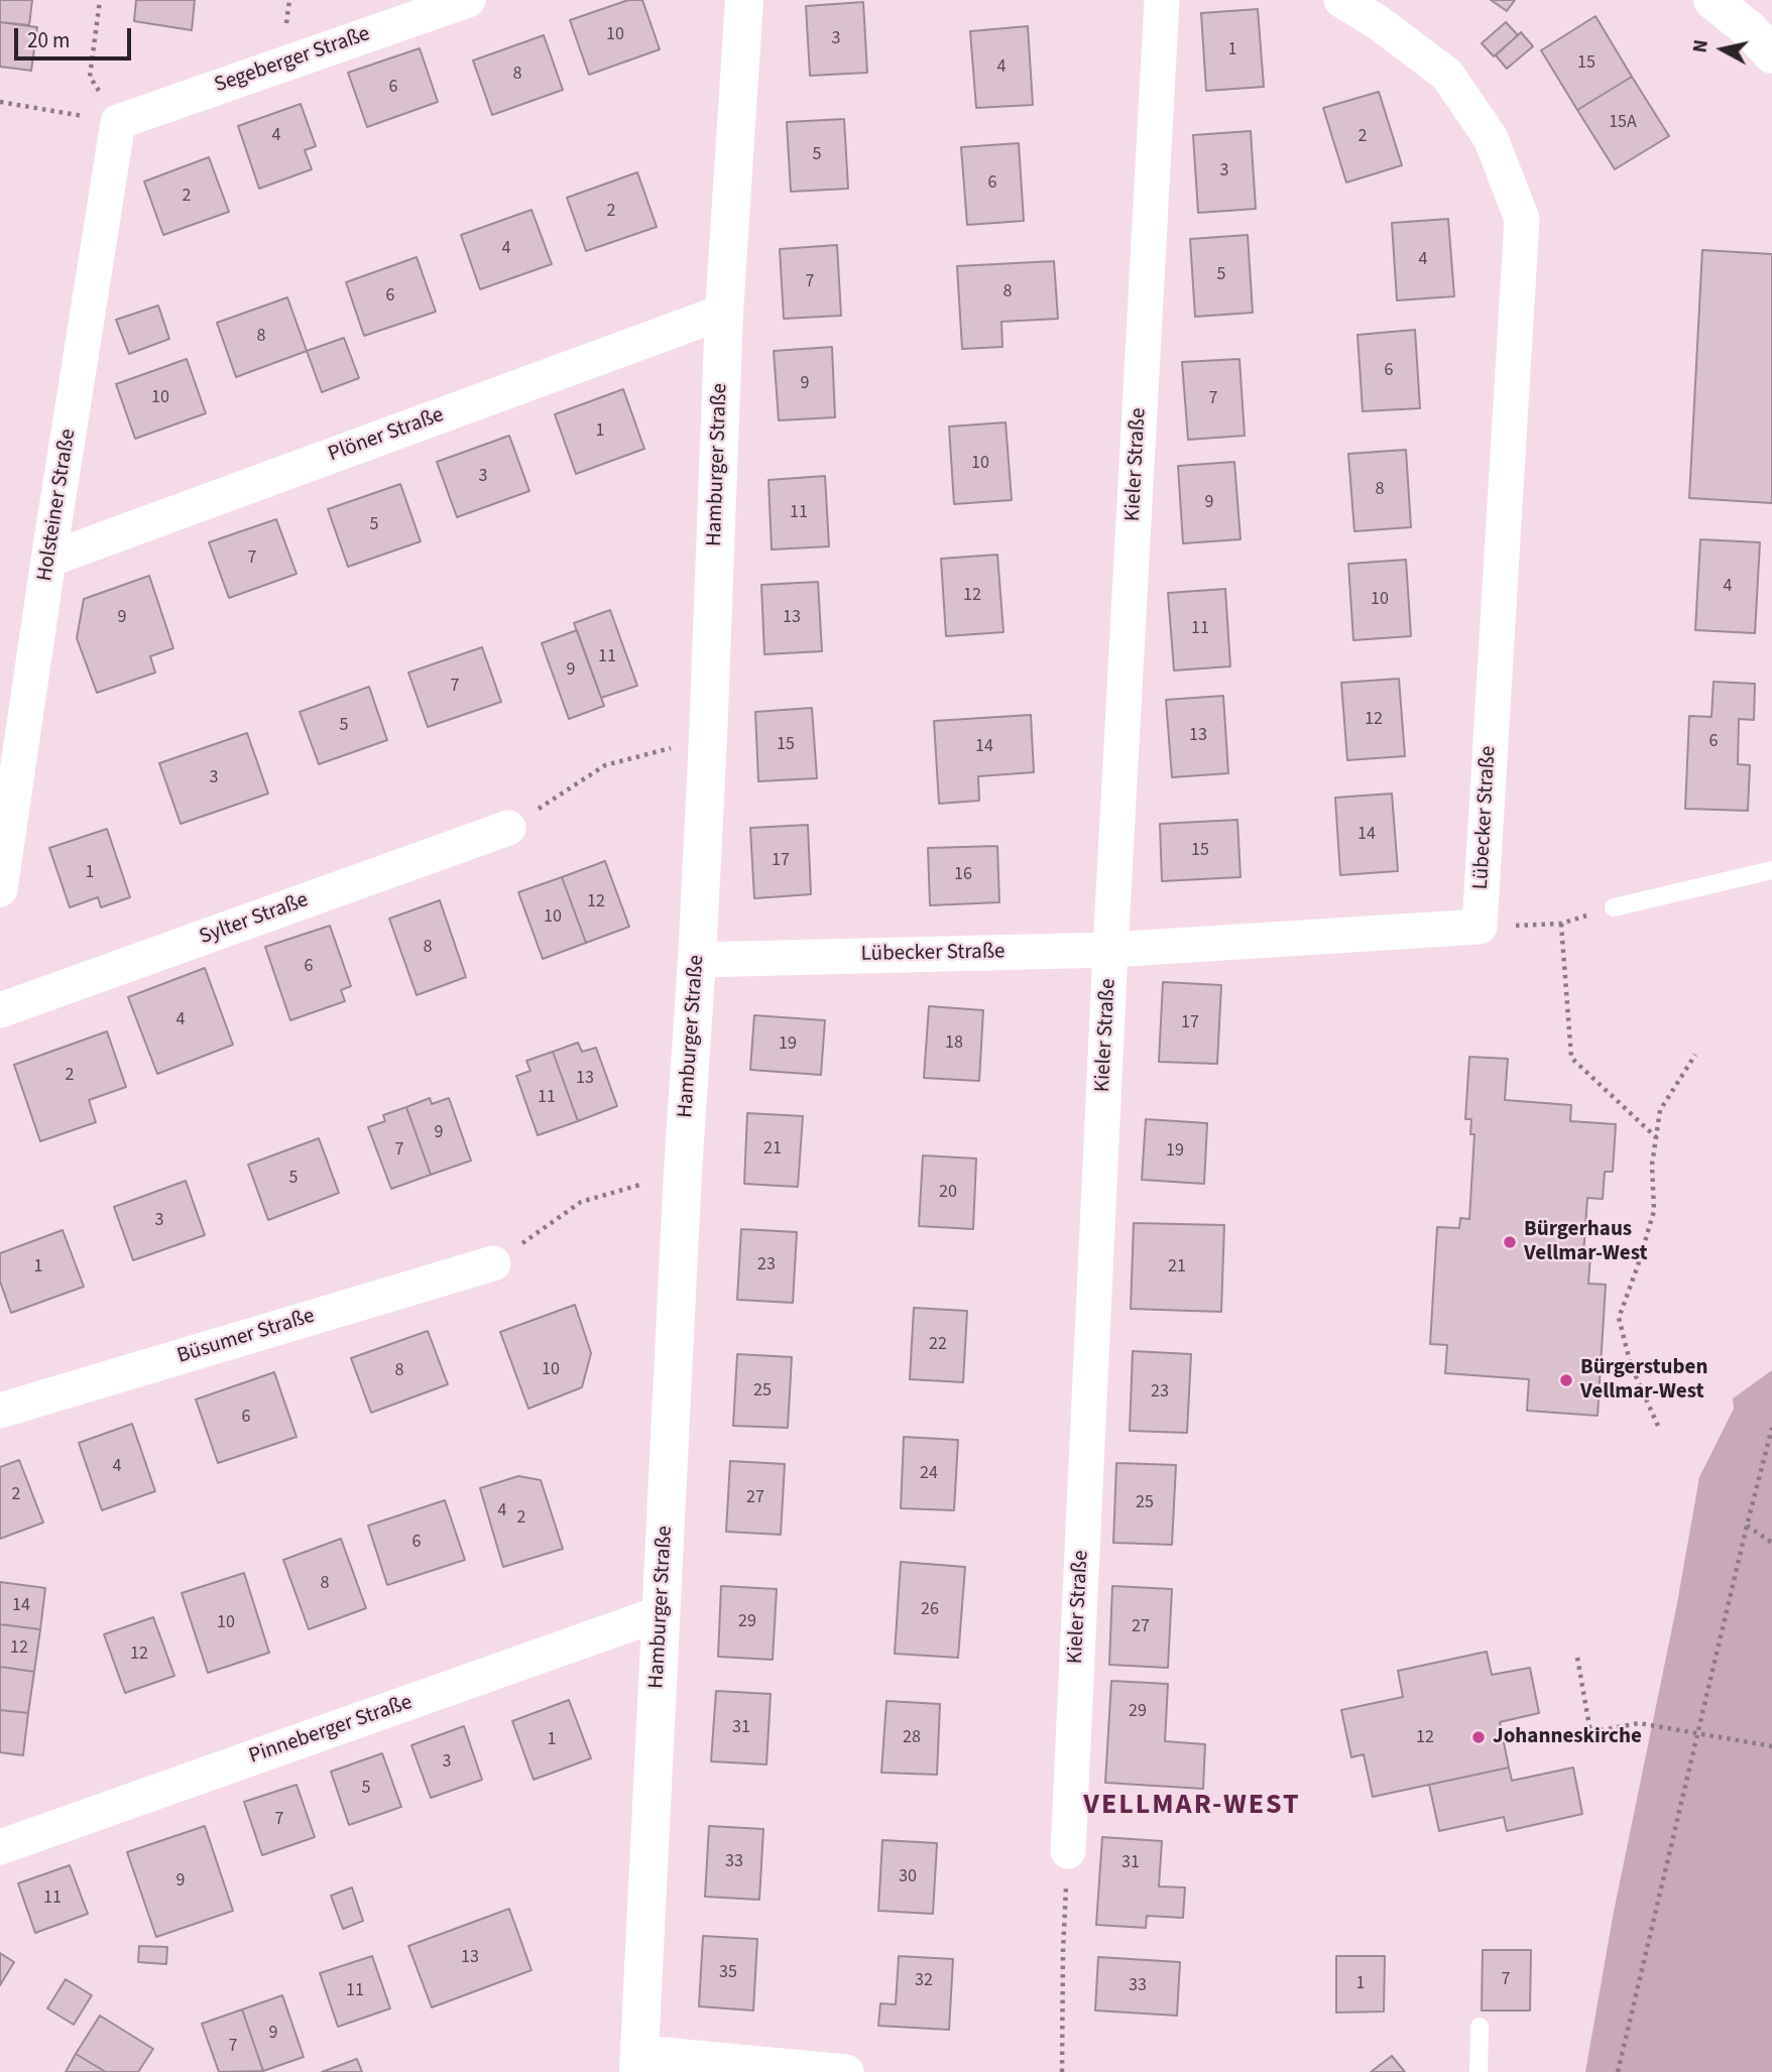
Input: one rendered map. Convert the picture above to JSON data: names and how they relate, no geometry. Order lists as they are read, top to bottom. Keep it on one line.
{"streets":{"street":["Segeberger Straße","Plöner Straße","Hamburger Straße","Kieler Straße","Holsteiner Straße","Lübecker Straße","Sylter Straße","Büsumer Straße","Pinneberger Straße"]},"crossings":[["Segeberger Straße","Holsteiner Straße"],["Plöner Straße","Hamburger Straße"],["Plöner Straße","Holsteiner Straße"],["Hamburger Straße","Lübecker Straße"],["Hamburger Straße","Pinneberger Straße"],["Kieler Straße","Lübecker Straße"]],"districts":["VELLMAR-WEST"],"places":["Bürgerhaus Vellmar-West","Bürgerstuben Vellmar-West","Johanneskirche"],"house_numbers":["10","3","1","15","4","8","6","15A","4","2","5","3","6","2","2","4","4","5","7","8","6","8","6","9","10","7","1","10","3","8","9","11","5","7","4","12","10","9","13","11","11","9","7","12","5","13","6","15","14","3","14","15","17","1","16","12","10","8","6","4","17","18","19","2","13","11","9","21","7","19","5","20","3","23","1","21","22","10","8","25","23","6","4","24","2","27","25","4","2","6","8","14","26","29","10","27","12","12","29","31","28","12","1","3","5","7","33","31","30","9","11","13","35","7","32","1","33","11","9","7"],"scale_bar":"20 m","north":"left"}
